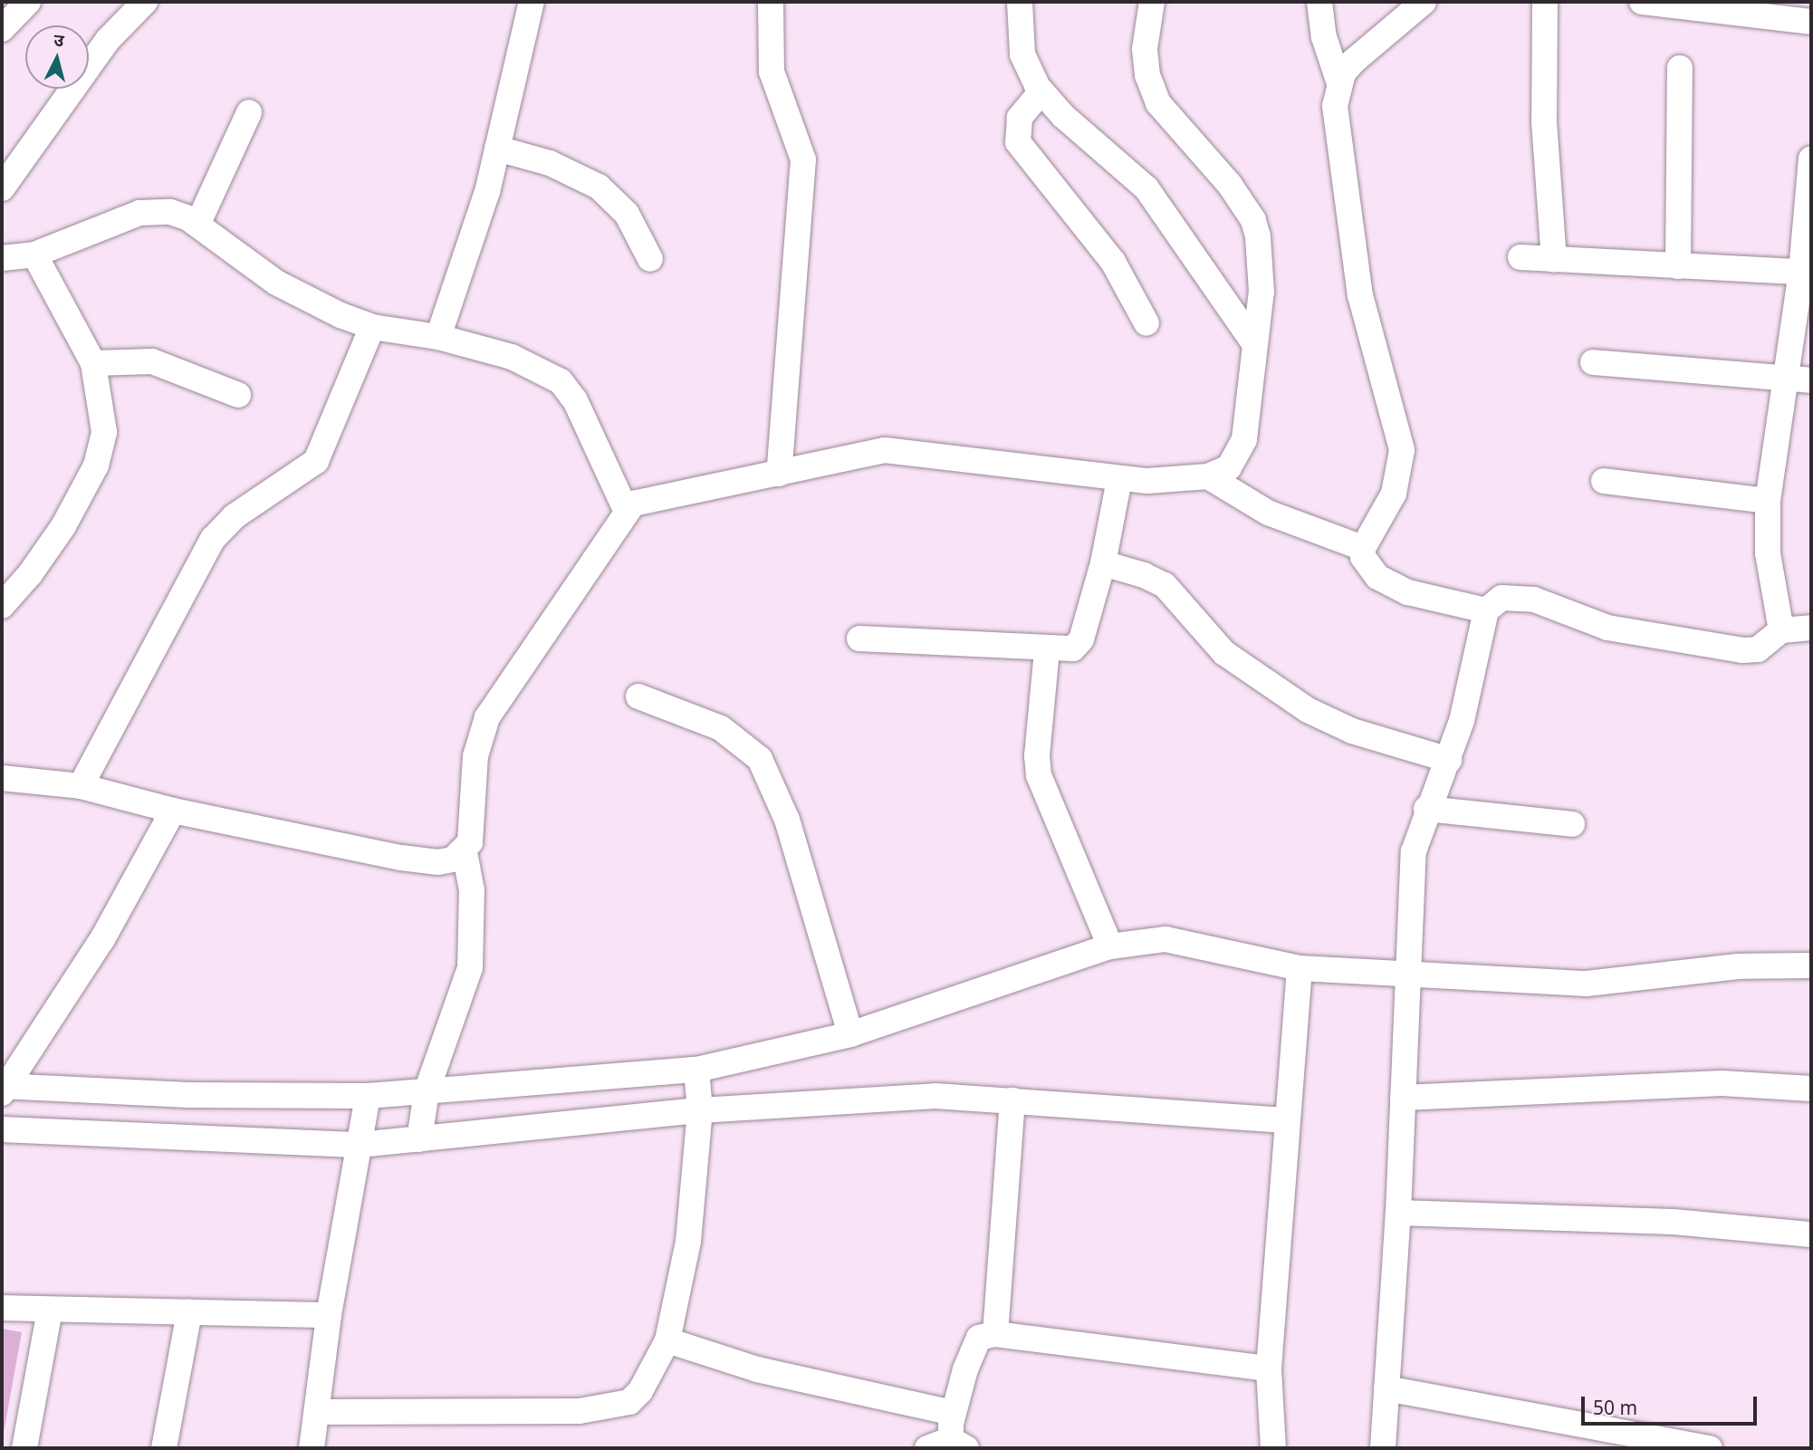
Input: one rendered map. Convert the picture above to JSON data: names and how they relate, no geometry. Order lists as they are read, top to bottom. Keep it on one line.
{"scale_bar":"50 m","north":"top"}
